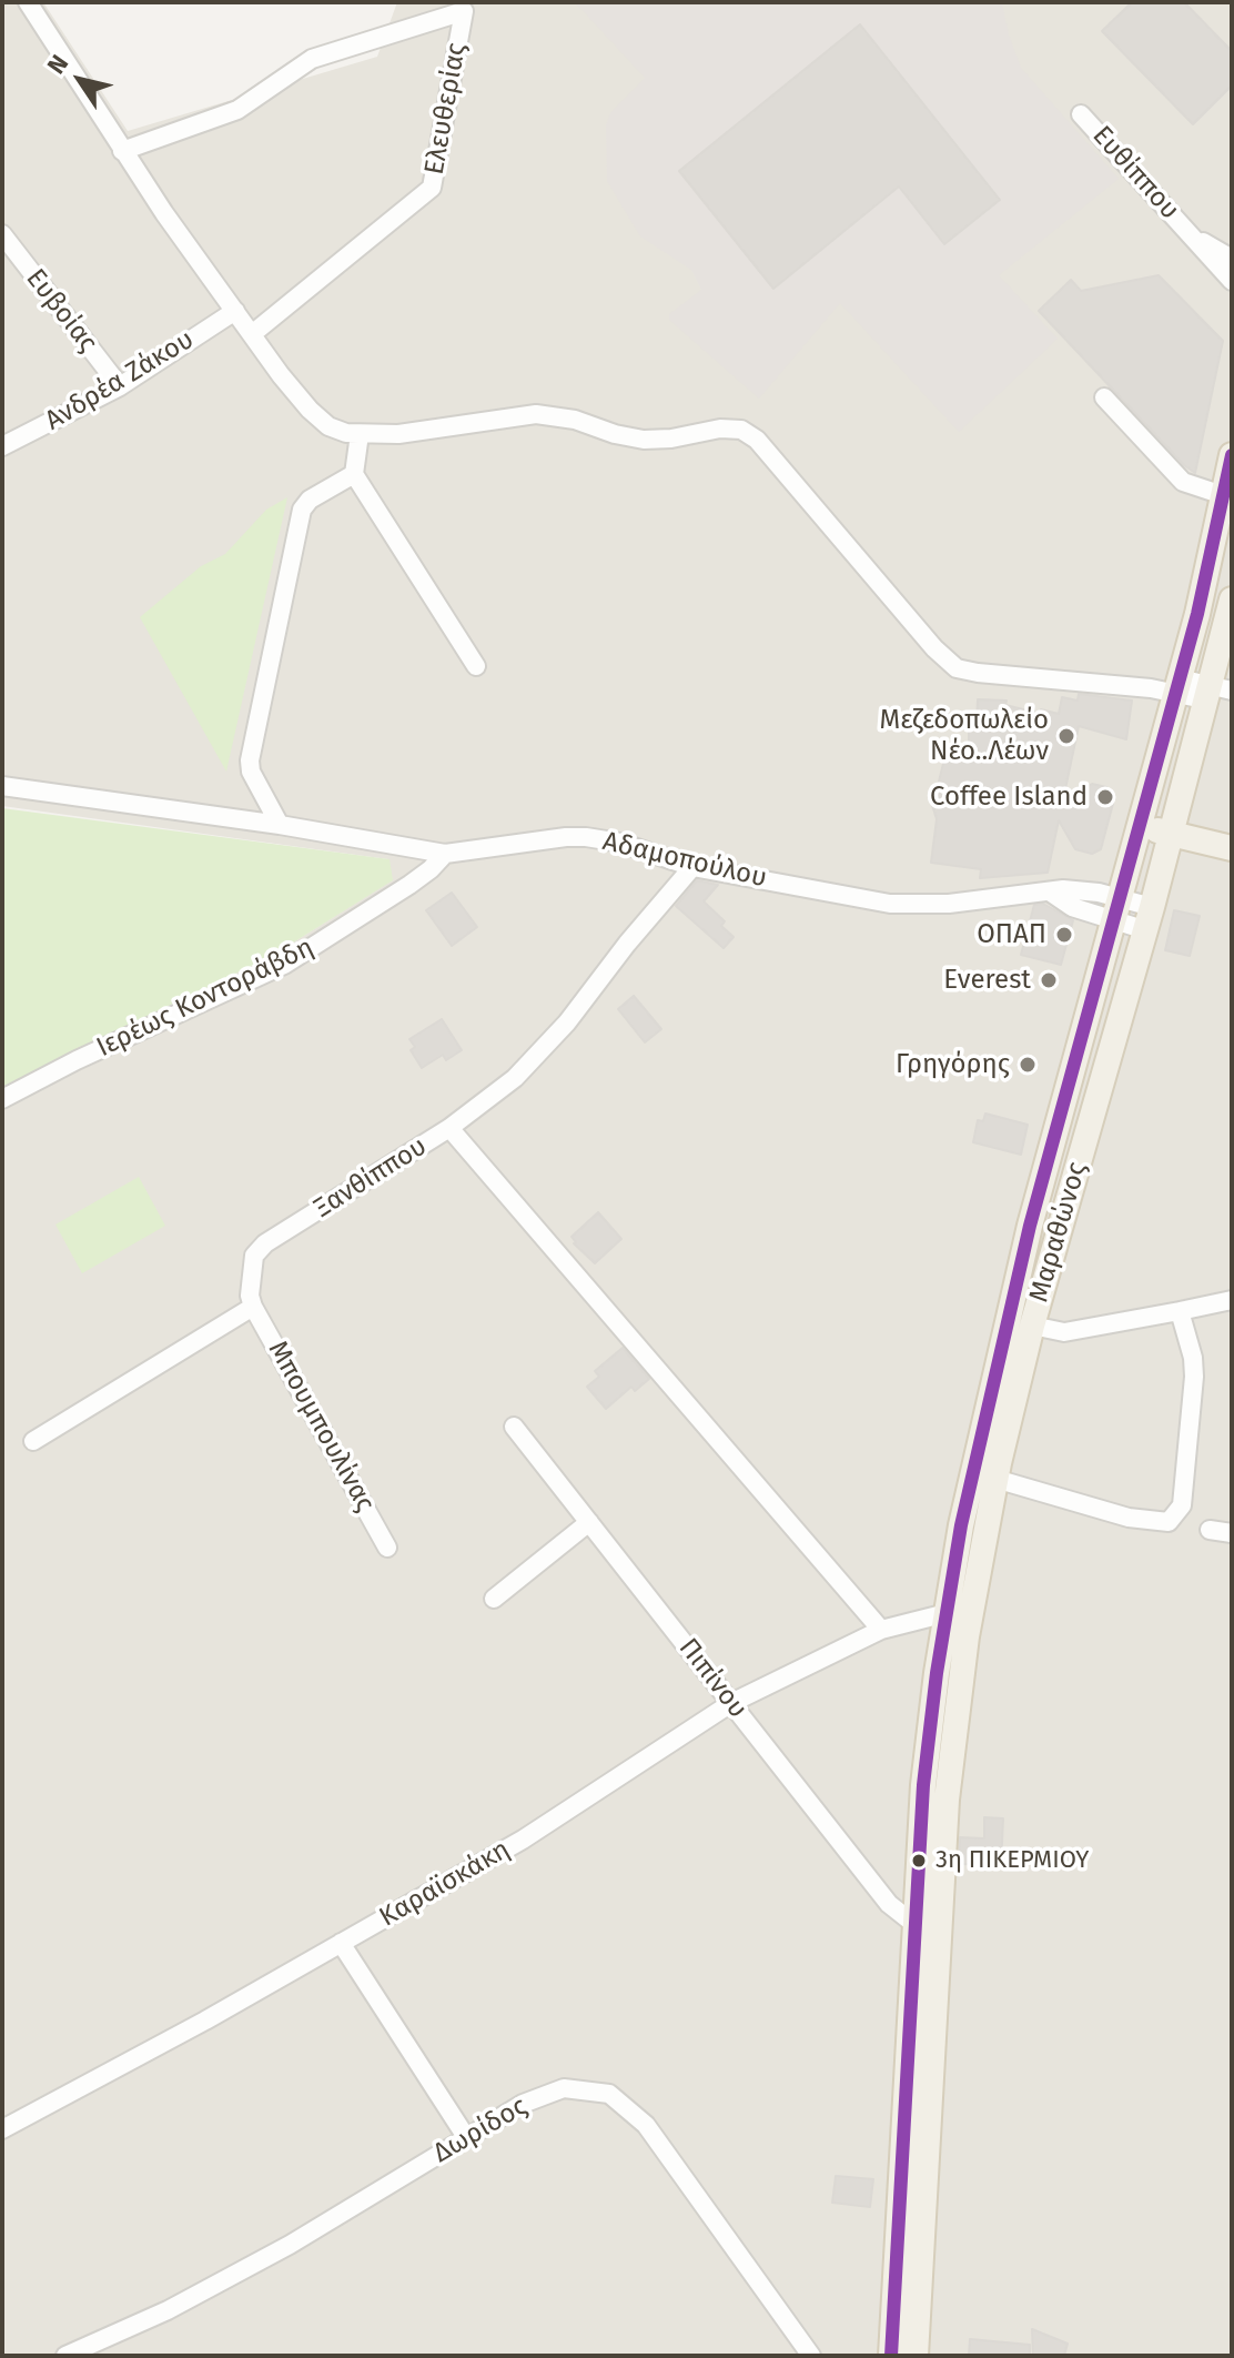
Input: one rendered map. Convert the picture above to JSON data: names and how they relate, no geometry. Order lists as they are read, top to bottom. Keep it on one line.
{"streets":{"main road":["Μαραθώνος"],"street":["Ελευθερίας","Ευθίππου","Ευβοίας","Ανδρέα Ζάκου","Αδαμοπούλου","Ιερέως Κοντοράβδη","Ξανθίππου","Μπουμπουλίνας","Πιπίνου","Καραϊσκάκη","Δωρίδος"]},"crossings":[["Ευβοίας","Ανδρέα Ζάκου"],["Αδαμοπούλου","Ιερέως Κοντοράβδη"],["Αδαμοπούλου","Ξανθίππου"],["Αδαμοπούλου","Μαραθώνος"],["Ξανθίππου","Μπουμπουλίνας"],["Μαραθώνος","Πιπίνου"],["Μαραθώνος","Καραϊσκάκη"],["Πιπίνου","Καραϊσκάκη"]],"places":["Μεζεδοπωλείο Νέο..Λέων","Coffee Island","ΟΠΑΠ","Everest","Γρηγόρης","3η ΠΙΚΕΡΜΙΟΥ"],"north":"top left"}
